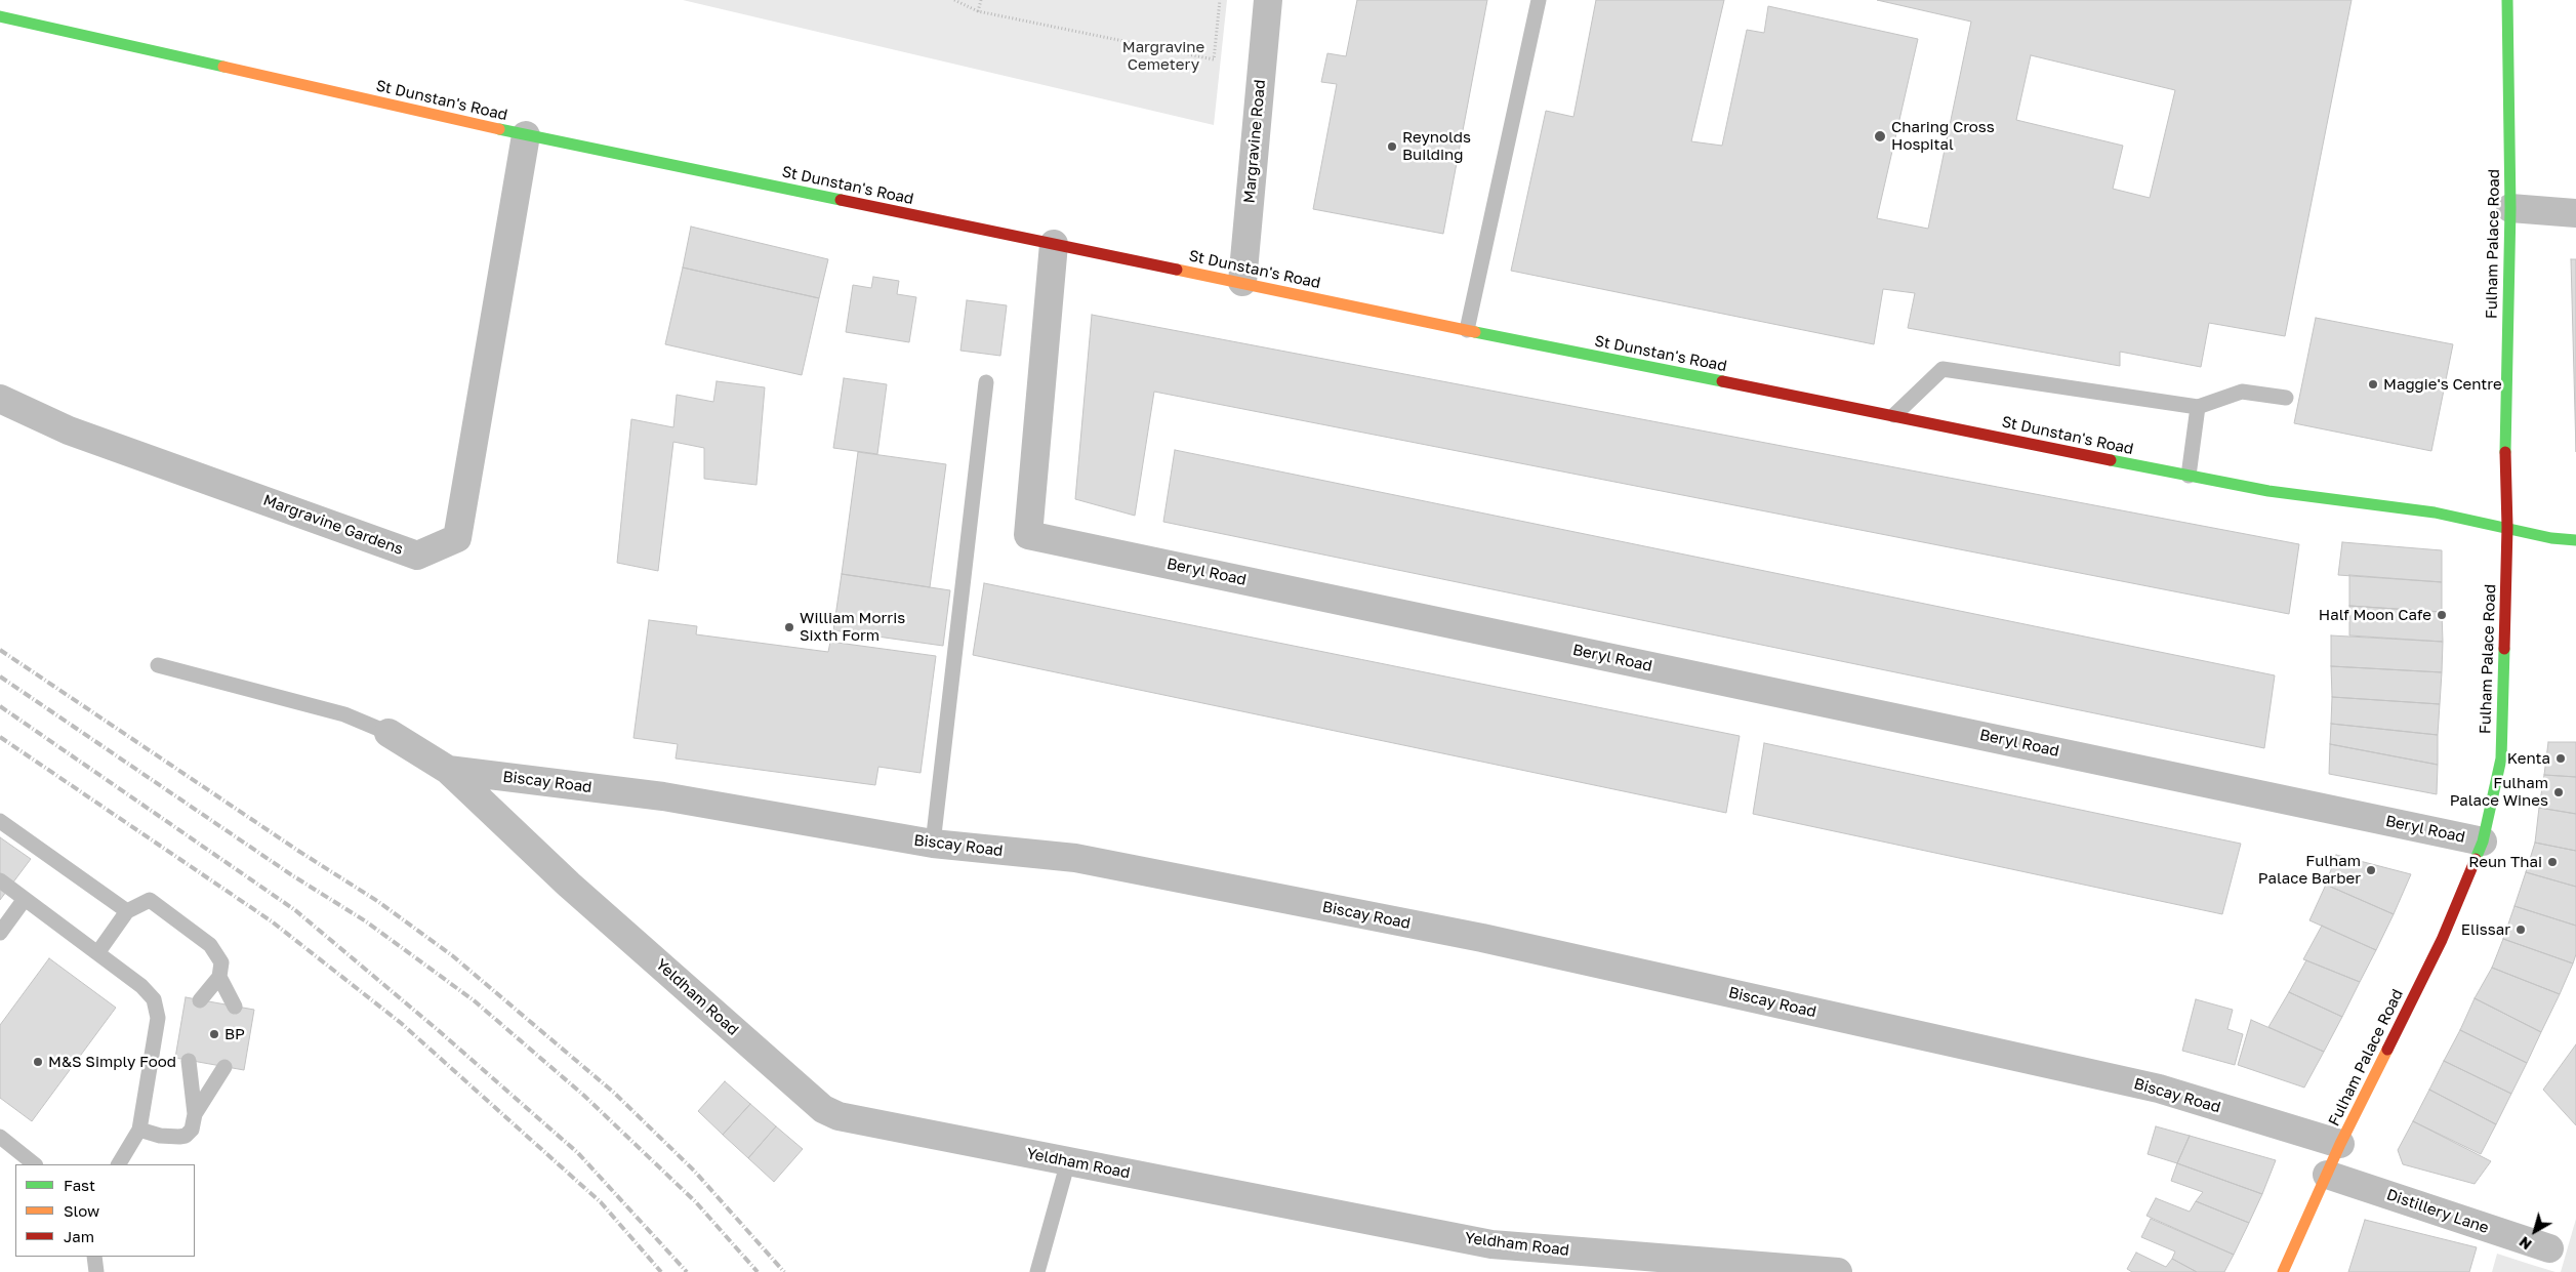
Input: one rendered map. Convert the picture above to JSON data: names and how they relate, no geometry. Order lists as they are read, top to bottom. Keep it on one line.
{"streets":{"street":["St Dunstan's Road","Margravine Road","Fulham Palace Road","Margravine Gardens","Beryl Road","Biscay Road","Yeldham Road","Distillery Lane"]},"crossings":[["St Dunstan's Road","Margravine Road"],["St Dunstan's Road","Fulham Palace Road"],["St Dunstan's Road","Margravine Gardens"],["St Dunstan's Road","Beryl Road"],["Fulham Palace Road","Beryl Road"],["Fulham Palace Road","Biscay Road"],["Fulham Palace Road","Distillery Lane"],["Biscay Road","Yeldham Road"]],"parks":["Margravine Cemetery"],"places":["Charing Cross Hospital","Reynolds Building","Maggie's Centre","Half Moon Cafe","William Morris Sixth Form","Kenta","Fulham Palace Wines","Reun Thai","Fulham Palace Barber","Elissar","BP","M&S Simply Food"],"legend":["Fast","Slow","Jam"],"north":"bottom left"}
